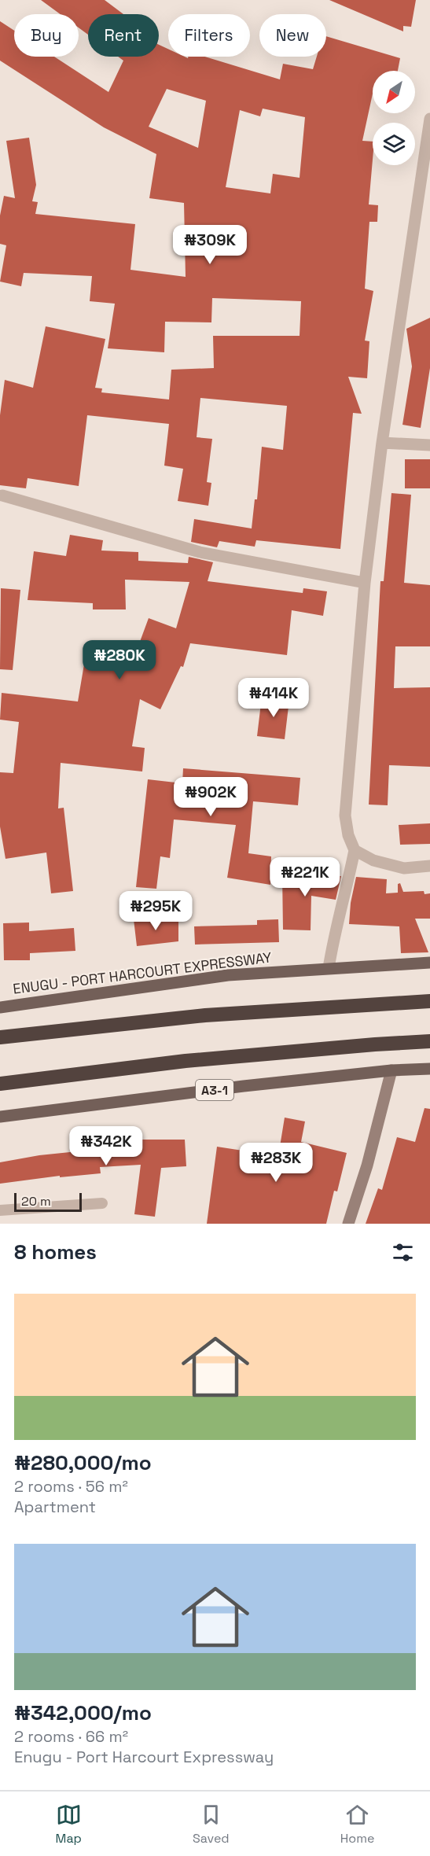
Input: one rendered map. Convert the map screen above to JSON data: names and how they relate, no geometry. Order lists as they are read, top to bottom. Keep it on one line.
{"streets":{"highway":["A3-1"],"main road":["ENUGU - PORT HARCOURT EXPRESSWAY"]},"scale_bar":"20 m","north":"bottom left","page":{"chip":["Buy","Rent","Filters","New"],"price":["₦309K","₦280K","₦414K","₦902K","₦221K","₦295K","₦342K","₦283K"],"scale":"20 m","heading":"8 homes","list":[{"name":"₦280,000/mo","note":"2 rooms · 56 m² · Apartment"},{"name":"₦342,000/mo","note":"2 rooms · 66 m² · Enugu - Port Harcourt Expressway"}],"tabs":["Map","Saved","Home"]}}
